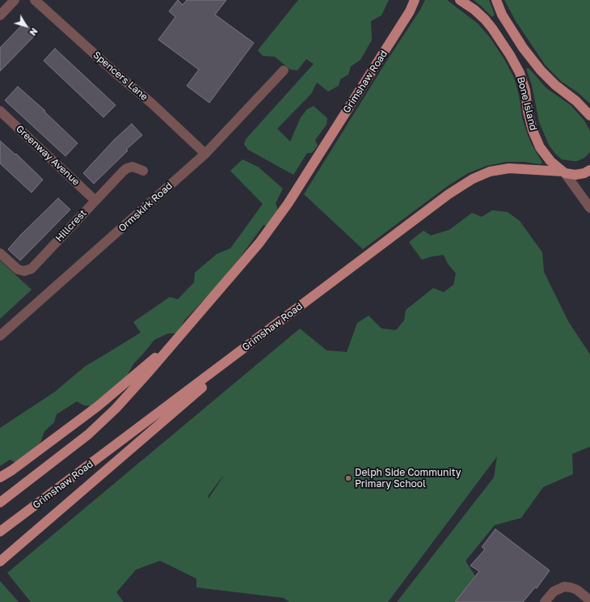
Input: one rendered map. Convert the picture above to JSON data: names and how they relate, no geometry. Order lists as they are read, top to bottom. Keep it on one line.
{"streets":{"main road":["Grimshaw Road","Bone Island"],"street":["Spencers Lane","Greenway Avenue","Ormskirk Road","Hillcrest"]},"crossings":[["Spencers Lane","Ormskirk Road"],["Grimshaw Road","Bone Island"],["Greenway Avenue","Hillcrest"]],"places":["Delph Side Community Primary School"],"north":"bottom right"}
